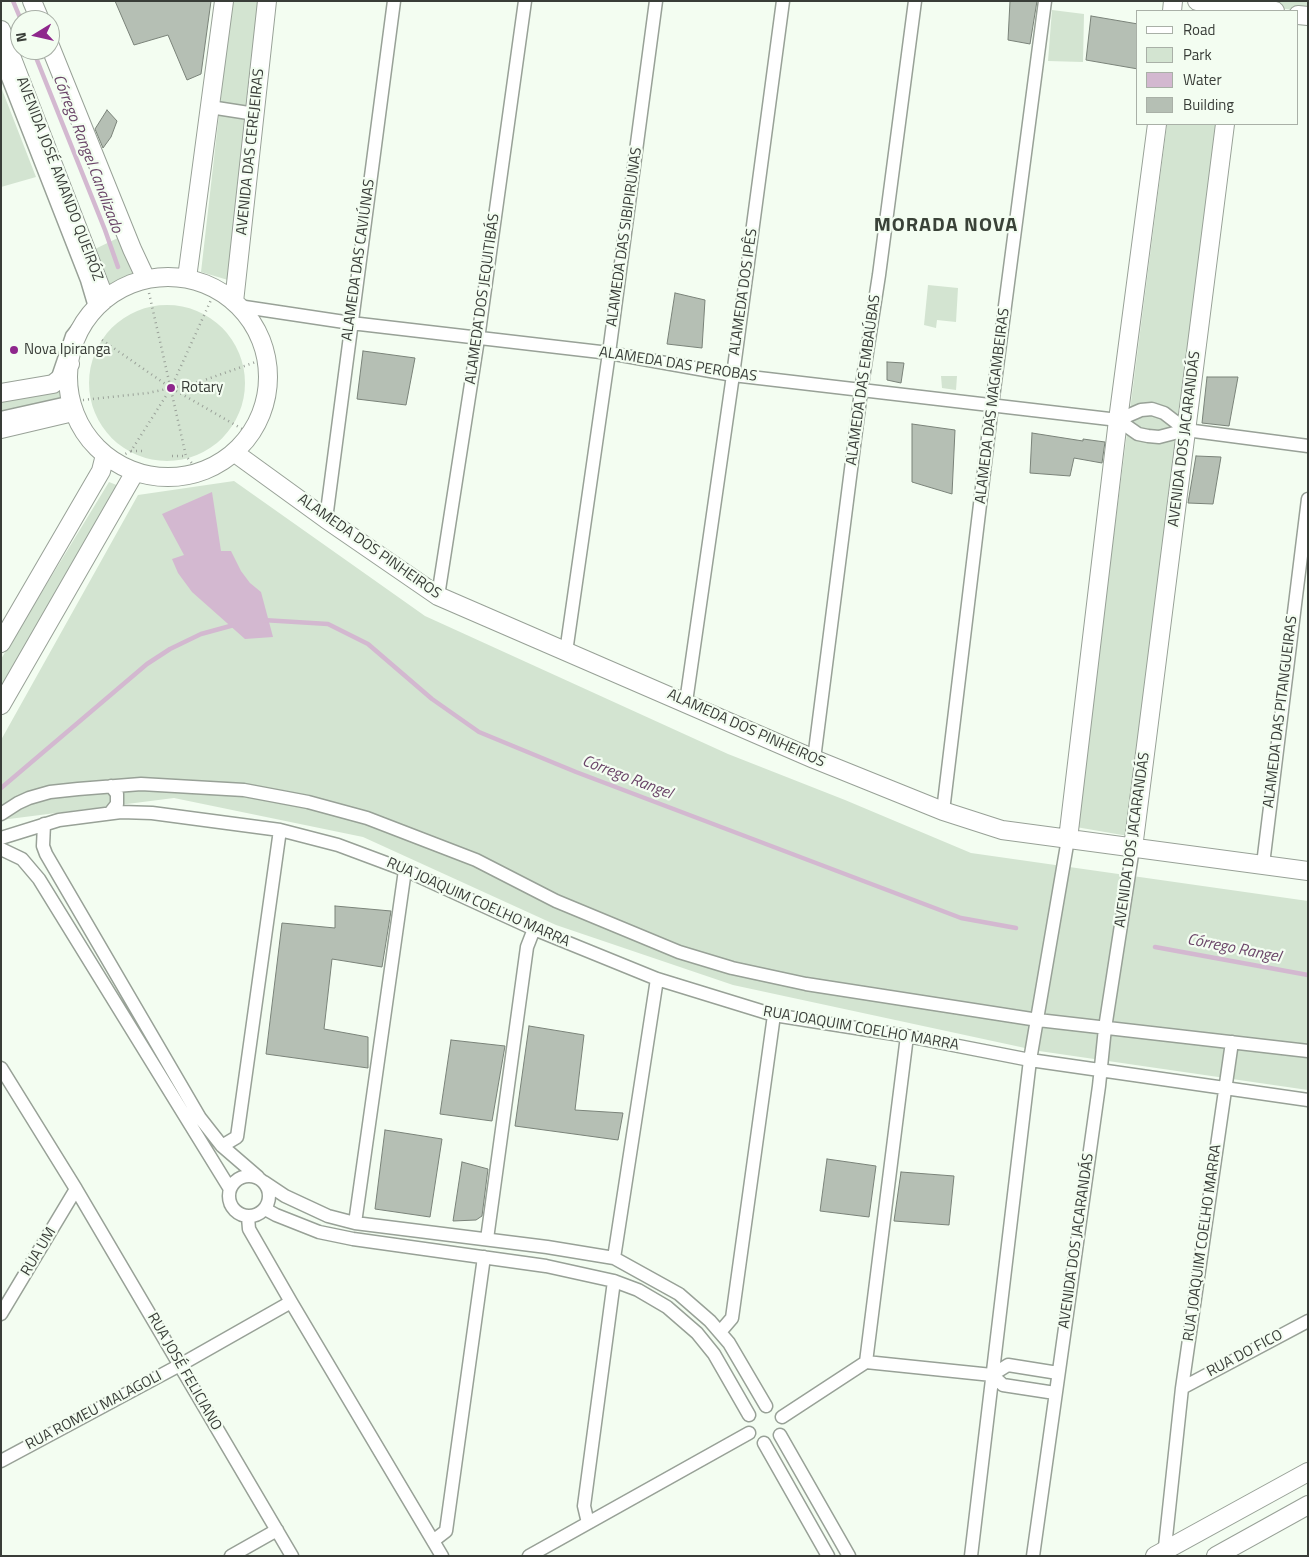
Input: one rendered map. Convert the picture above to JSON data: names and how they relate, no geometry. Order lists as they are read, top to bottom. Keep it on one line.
{"streets":{"street":["AVENIDA DAS CEREJEIRAS","AVENIDA JOSÉ AMANDO QUEIRÓZ","ALAMEDA DAS SIBIPIRUNAS","ALAMEDA DAS CAVIÚNAS","ALAMEDA DOS IPÊS","ALAMEDA DOS JEQUITIBÁS","ALAMEDA DAS PEROBAS","ALAMEDA DAS EMBAÚBAS","ALAMEDA DAS MAGAMBEIRAS","AVENIDA DOS JACARANDÁS","ALAMEDA DOS PINHEIROS","ALAMEDA DAS PITANGUEIRAS","RUA JOAQUIM COELHO MARRA","RUA UM","RUA DO FICO","RUA JOSÉ FELICIANO","RUA ROMEU MALAGOLI"]},"crossings":[["AVENIDA DAS CEREJEIRAS","ALAMEDA DAS PEROBAS"],["ALAMEDA DAS SIBIPIRUNAS","ALAMEDA DAS PEROBAS"],["ALAMEDA DAS SIBIPIRUNAS","ALAMEDA DOS PINHEIROS"],["ALAMEDA DAS CAVIÚNAS","ALAMEDA DAS PEROBAS"],["ALAMEDA DAS CAVIÚNAS","ALAMEDA DOS PINHEIROS"],["ALAMEDA DOS IPÊS","ALAMEDA DAS PEROBAS"],["ALAMEDA DOS IPÊS","ALAMEDA DOS PINHEIROS"],["ALAMEDA DOS JEQUITIBÁS","ALAMEDA DAS PEROBAS"],["ALAMEDA DOS JEQUITIBÁS","ALAMEDA DOS PINHEIROS"],["ALAMEDA DAS PEROBAS","ALAMEDA DAS EMBAÚBAS"],["ALAMEDA DAS PEROBAS","ALAMEDA DAS MAGAMBEIRAS"],["ALAMEDA DAS PEROBAS","AVENIDA DOS JACARANDÁS"],["ALAMEDA DAS EMBAÚBAS","ALAMEDA DOS PINHEIROS"],["ALAMEDA DAS MAGAMBEIRAS","ALAMEDA DOS PINHEIROS"],["AVENIDA DOS JACARANDÁS","ALAMEDA DOS PINHEIROS"],["AVENIDA DOS JACARANDÁS","RUA JOAQUIM COELHO MARRA"],["ALAMEDA DOS PINHEIROS","ALAMEDA DAS PITANGUEIRAS"],["RUA JOAQUIM COELHO MARRA","RUA DO FICO"],["RUA UM","RUA JOSÉ FELICIANO"],["RUA JOSÉ FELICIANO","RUA ROMEU MALAGOLI"]],"districts":["MORADA NOVA"],"water":["Córrego Rangel Canalizado","Córrego Rangel"],"places":["Nova Ipiranga","Rotary"],"legend":["Road","Park","Water","Building"],"north":"left"}
